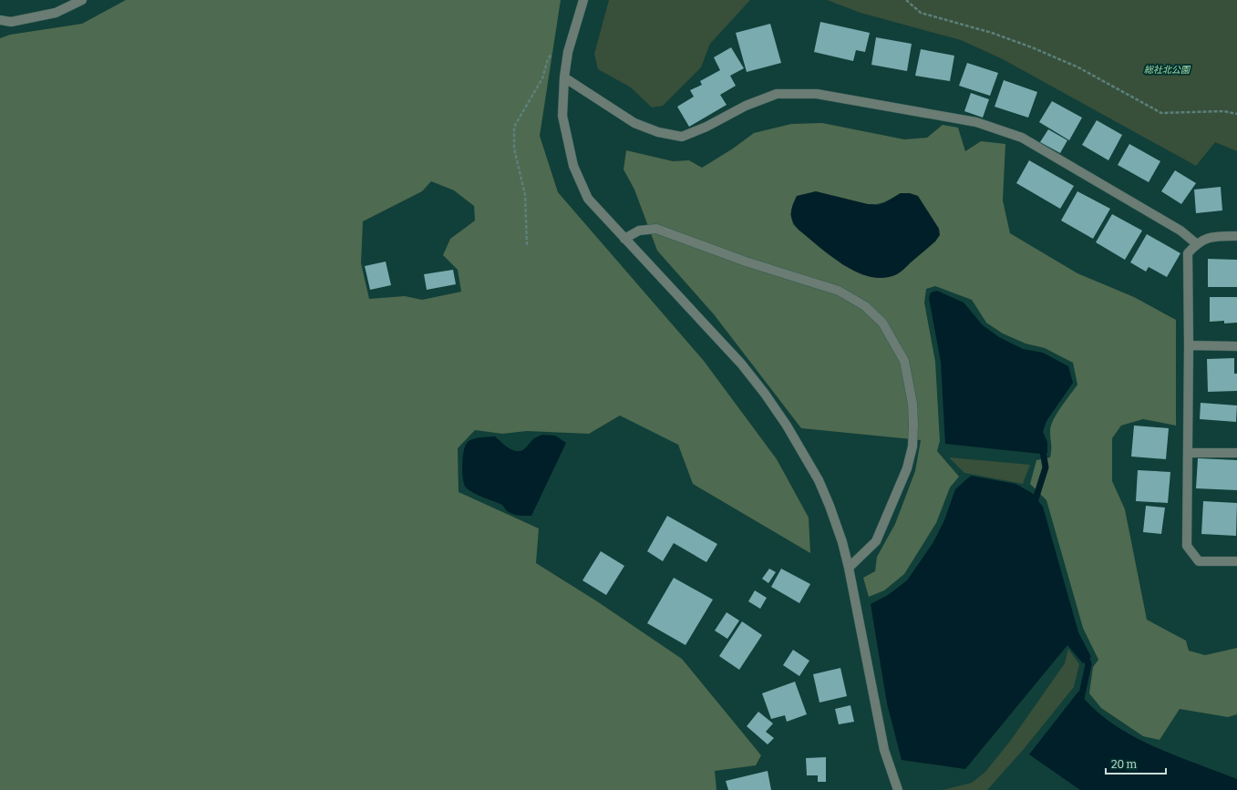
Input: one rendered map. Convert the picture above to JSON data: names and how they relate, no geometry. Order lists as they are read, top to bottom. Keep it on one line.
{"parks":["総社北公園"],"scale_bar":"20 m"}
